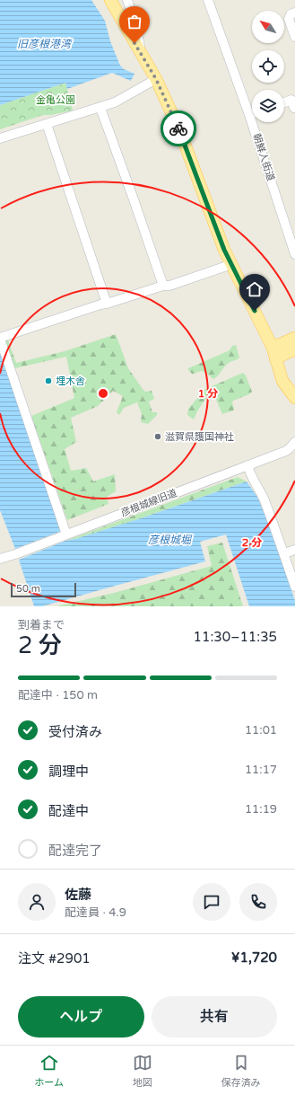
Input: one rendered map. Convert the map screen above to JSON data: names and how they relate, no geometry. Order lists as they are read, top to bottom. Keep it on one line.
{"streets":{"street":["朝鮮人街道","彦根城線旧道"]},"water":["旧彦根港湾","彦根城堀"],"parks":["金亀公園"],"places":["埋木舎","滋賀県護国神社"],"scale_bar":"50 m","north":"top left","page":{"scale":"50 m","heading":["2 分","到着まで","11:30–11:35"],"panel":["佐藤","配達員 · 4.9","注文 #2901","¥1,720"],"bar":"配達中 · 150 m","list":[["受付済み","11:01"],["調理中","11:17"],["配達中","11:19"],"配達完了"],"buttons":["ヘルプ","共有"],"tabs":["ホーム","地図","保存済み"]},"rings":["1 分","2 分"]}
